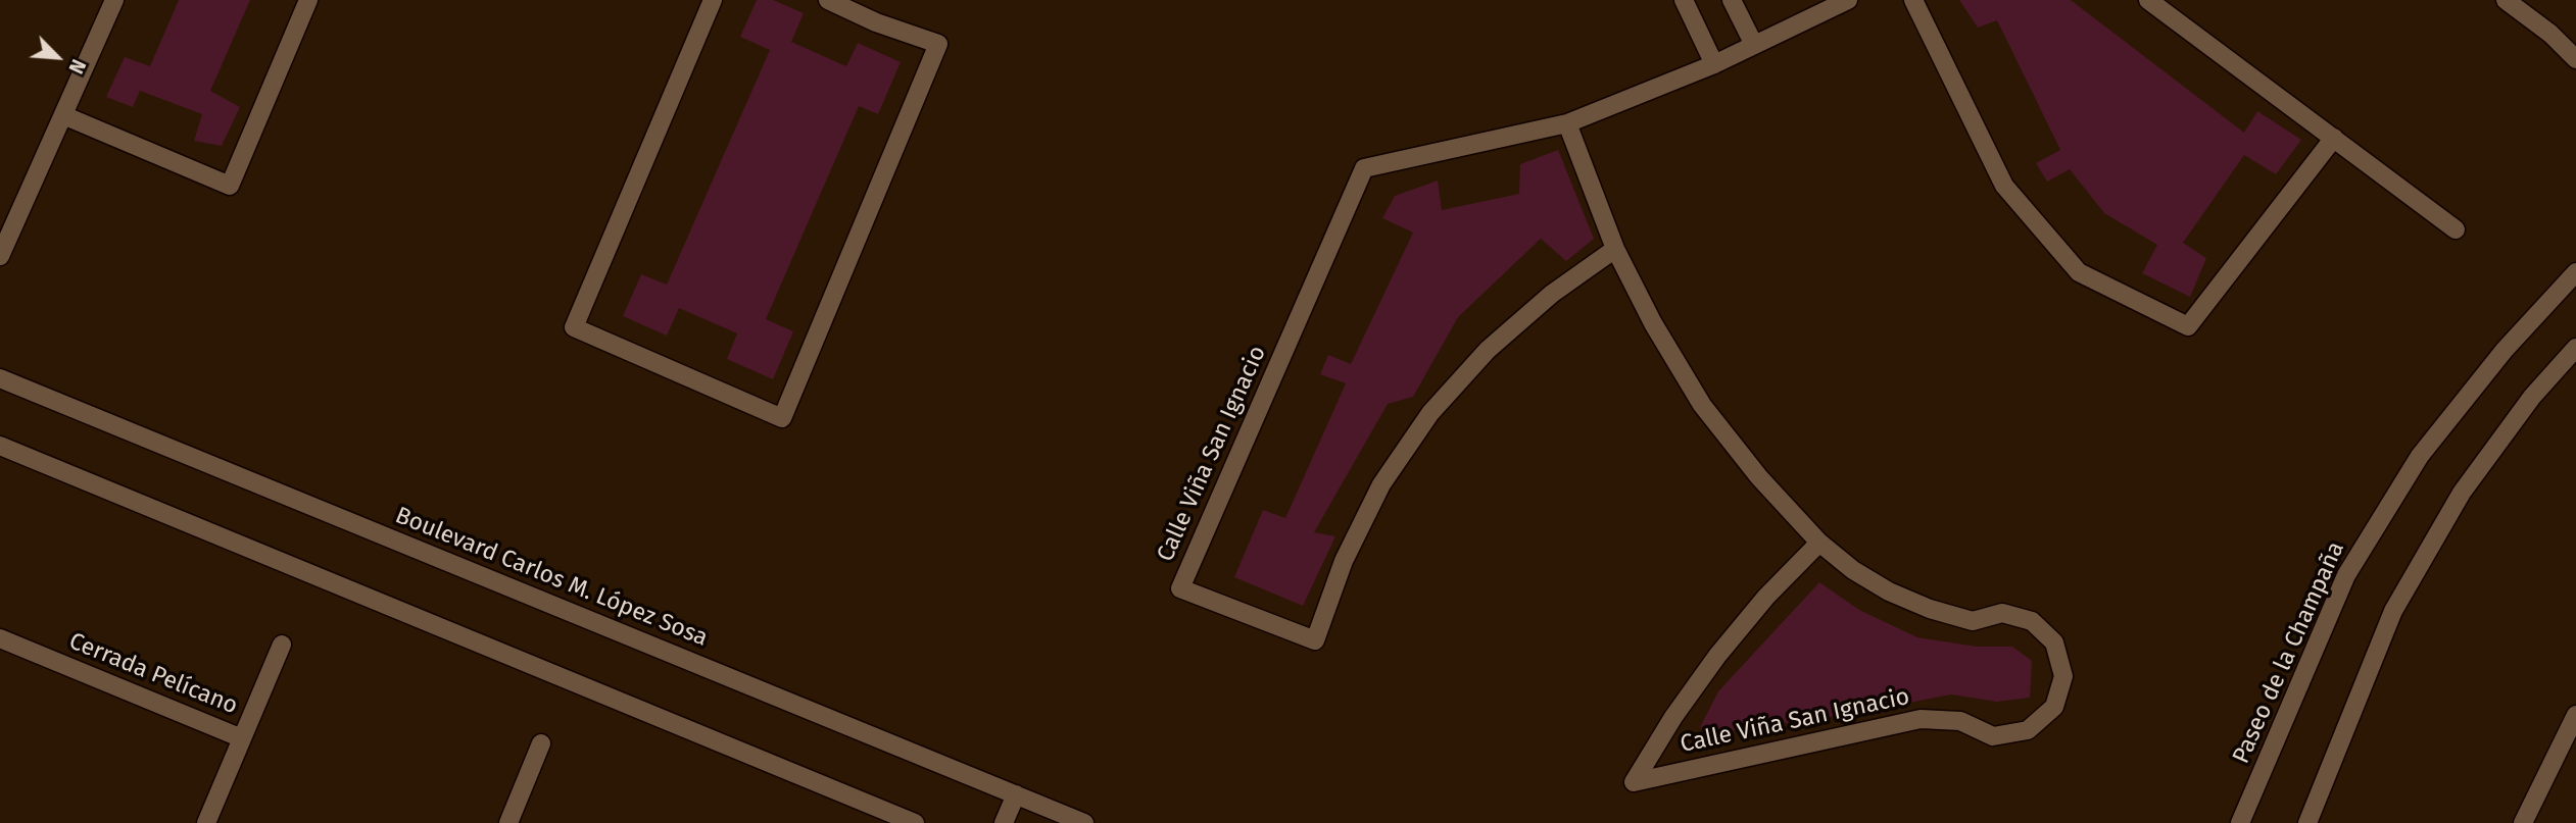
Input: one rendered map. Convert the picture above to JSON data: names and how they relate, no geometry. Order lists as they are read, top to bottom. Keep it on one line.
{"streets":{"street":["Calle Viña San Ignacio","Boulevard Carlos M. López Sosa","Paseo de la Champaña","Cerrada Pelícano"]},"north":"bottom right"}
